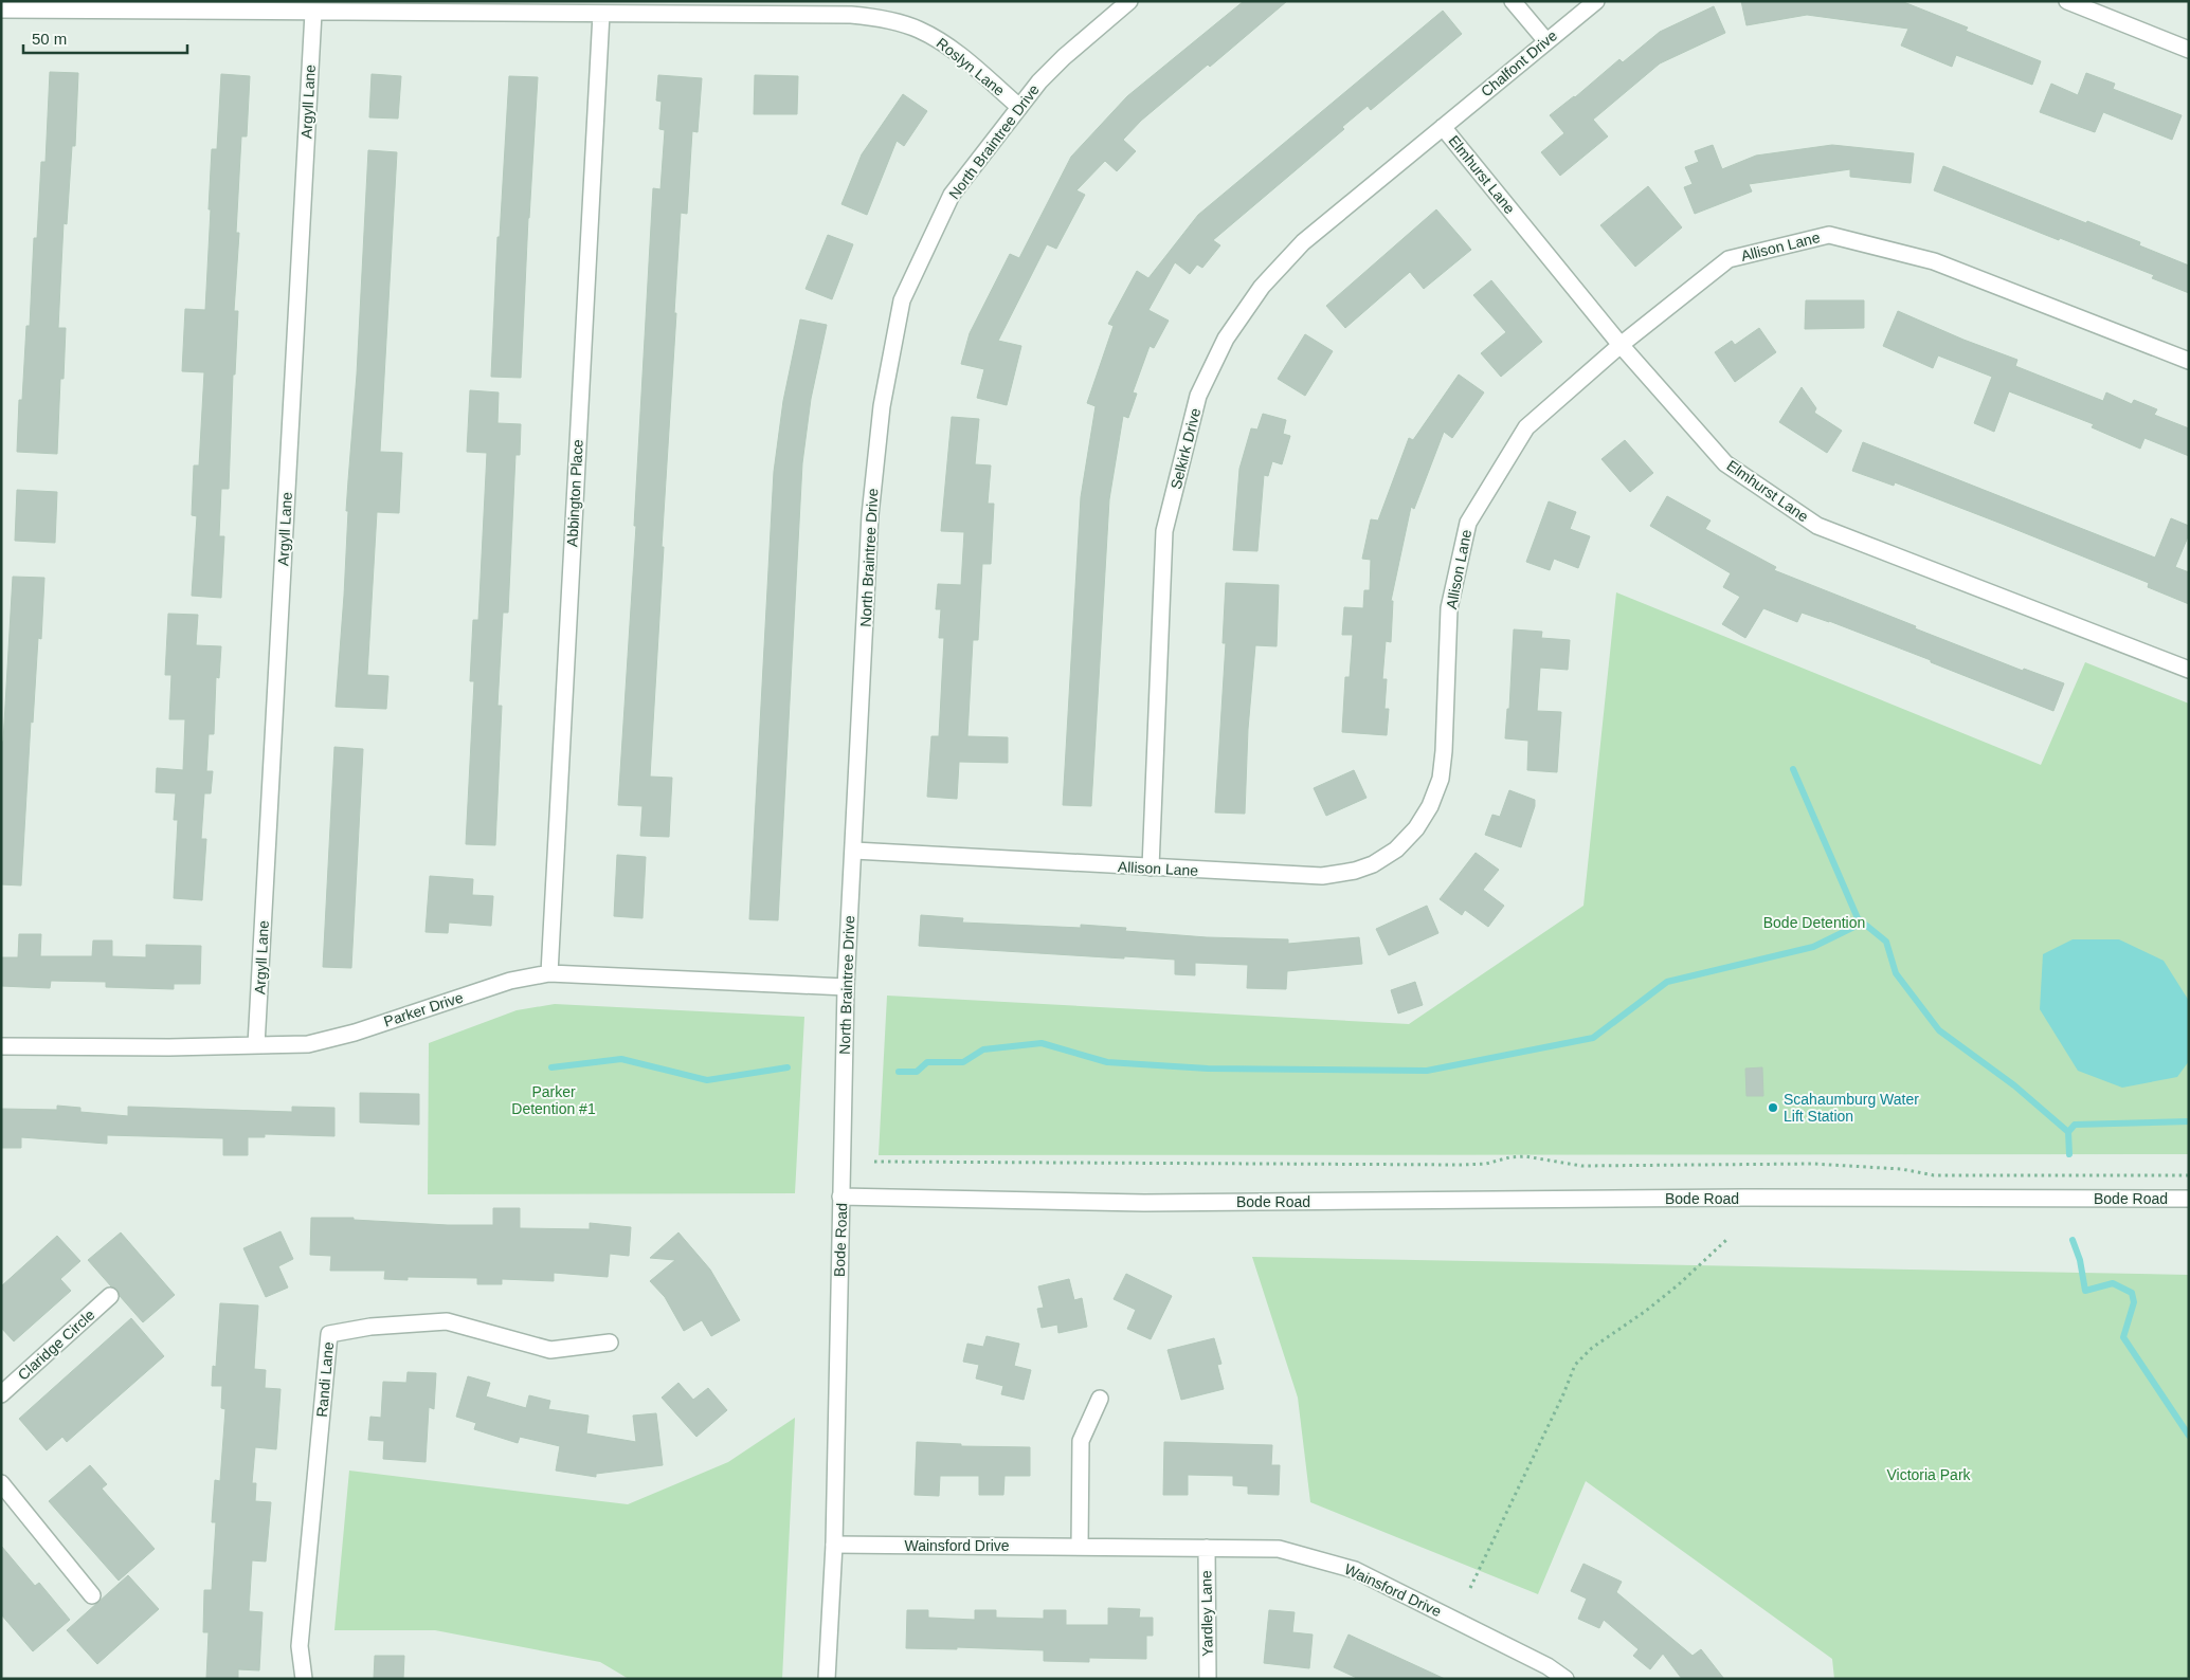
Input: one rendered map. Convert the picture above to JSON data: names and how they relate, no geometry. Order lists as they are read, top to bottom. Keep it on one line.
{"streets":{"street":["Chalfont Drive","Roslyn Lane","Argyll Lane","North Braintree Drive","Elmhurst Lane","Allison Lane","Selkirk Drive","Abbington Place","Parker Drive","Bode Road","Claridge Circle","Randi Lane","Wainsford Drive","Yardley Lane"]},"crossings":[["Chalfont Drive","Elmhurst Lane"],["Chalfont Drive","Selkirk Drive"],["Roslyn Lane","Argyll Lane"],["Roslyn Lane","North Braintree Drive"],["Roslyn Lane","Abbington Place"],["Argyll Lane","Parker Drive"],["North Braintree Drive","Allison Lane"],["North Braintree Drive","Parker Drive"],["North Braintree Drive","Bode Road"],["Elmhurst Lane","Allison Lane"],["Elmhurst Lane","Selkirk Drive"],["Allison Lane","Selkirk Drive"],["Abbington Place","Parker Drive"],["Bode Road","Wainsford Drive"],["Wainsford Drive","Yardley Lane"]],"parks":["Bode Detention","Parker Detention #1","Victoria Park"],"places":["Scahaumburg Water Lift Station"],"scale_bar":"50 m"}
